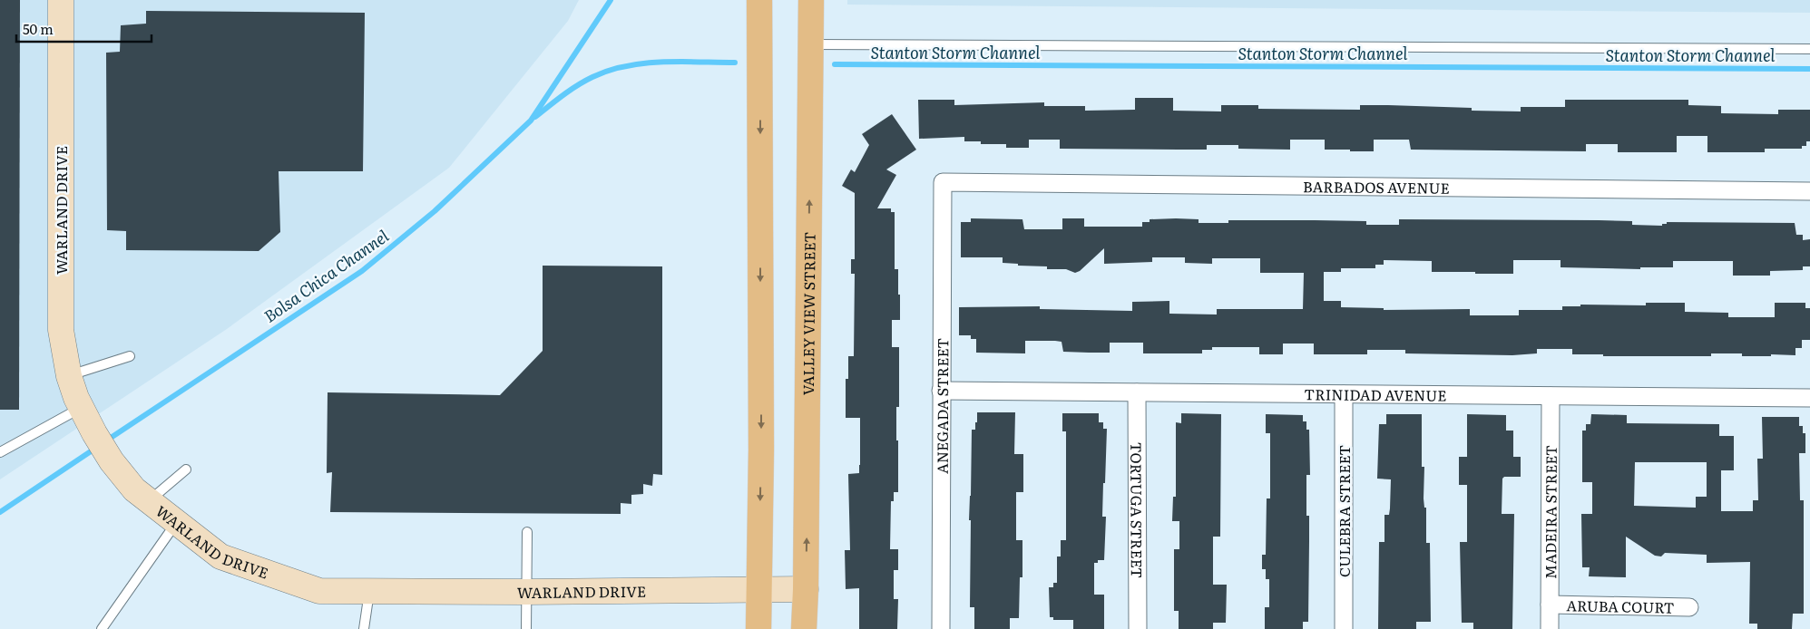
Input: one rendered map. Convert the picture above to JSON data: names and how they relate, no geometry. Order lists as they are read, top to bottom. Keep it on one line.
{"streets":{"main road":["VALLEY VIEW STREET"],"street":["BARBADOS AVENUE","WARLAND DRIVE","TRINIDAD AVENUE","ANEGADA STREET","TORTUGA STREET","CULEBRA STREET","MADEIRA STREET","ARUBA COURT"]},"crossings":[["BARBADOS AVENUE","ANEGADA STREET"],["WARLAND DRIVE","VALLEY VIEW STREET"],["TRINIDAD AVENUE","ANEGADA STREET"],["TRINIDAD AVENUE","TORTUGA STREET"],["TRINIDAD AVENUE","CULEBRA STREET"],["TRINIDAD AVENUE","MADEIRA STREET"],["MADEIRA STREET","ARUBA COURT"]],"water":["Stanton Storm Channel","Bolsa Chica Channel"],"scale_bar":"50 m"}
